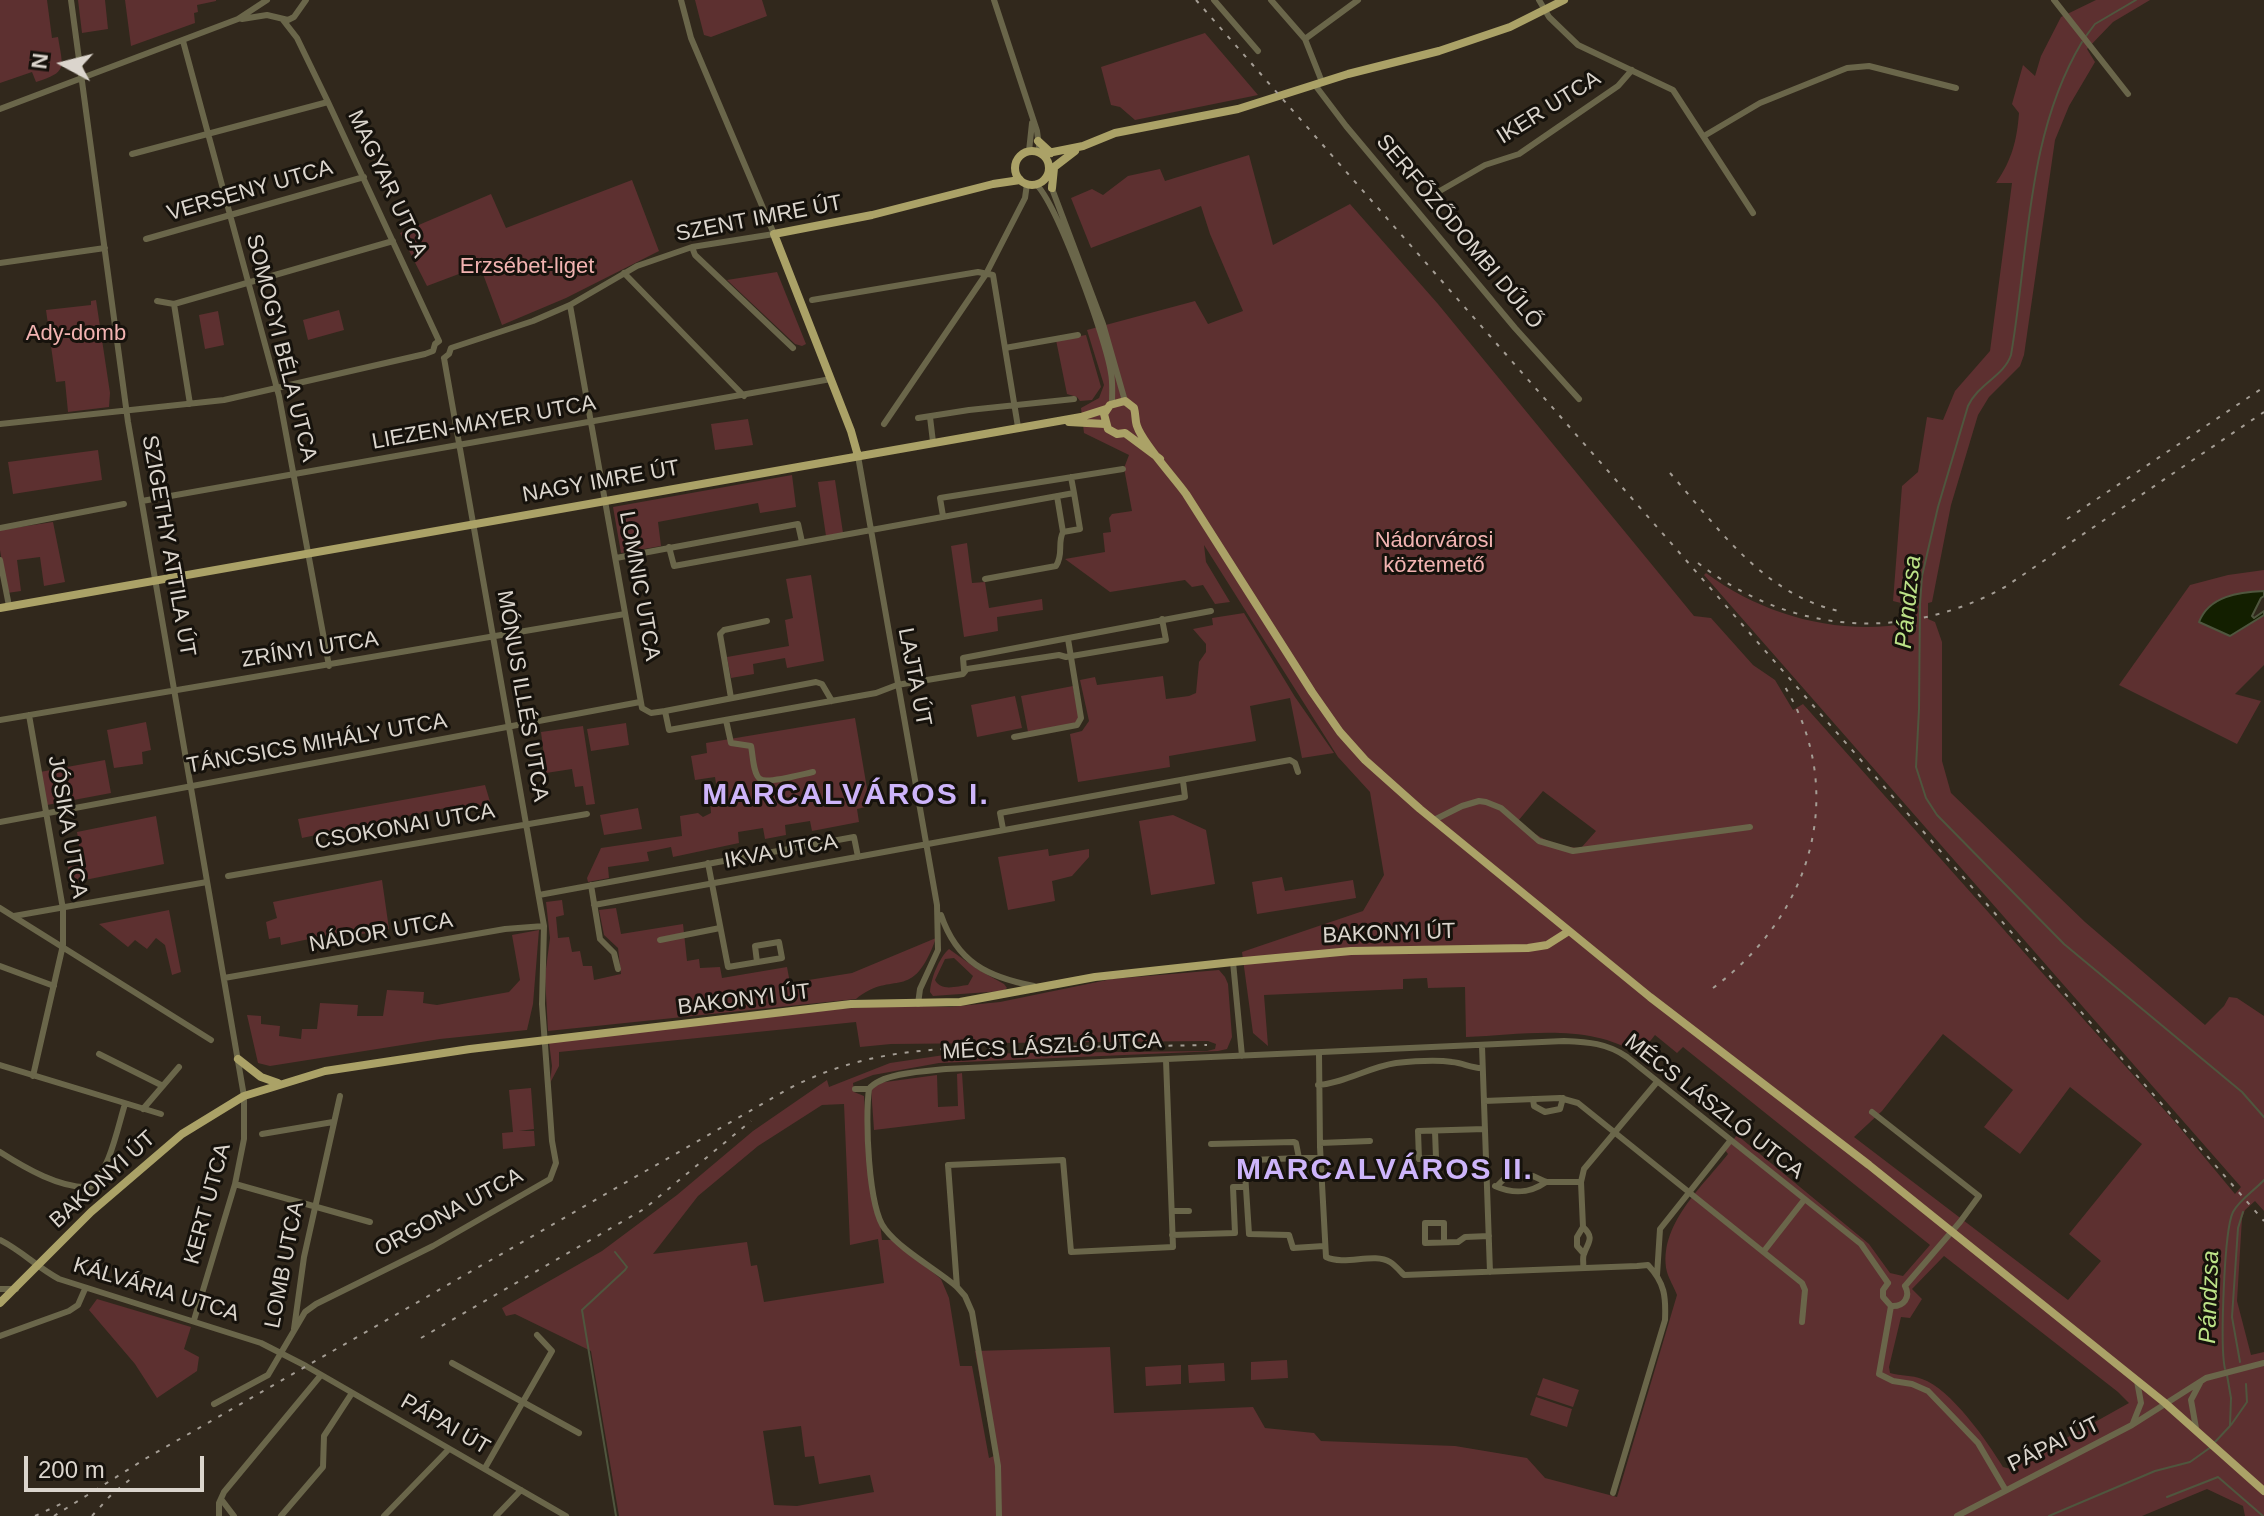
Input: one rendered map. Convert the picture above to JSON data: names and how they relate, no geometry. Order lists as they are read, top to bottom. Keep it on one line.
{"streets":{"main road":["SZENT IMRE ÚT","NAGY IMRE ÚT","BAKONYI ÚT"],"street":["IKER UTCA","MAGYAR UTCA","VERSENY UTCA","SERFŐZŐDOMBI DŰLŐ","SOMOGYI BÉLA UTCA","LIEZEN-MAYER UTCA","SZIGETHY ATTILA ÚT","LOMNIC UTCA","ZRÍNYI UTCA","LAJTA ÚT","MÓNUS ILLÉS UTCA","TÁNCSICS MIHÁLY UTCA","JÓSIKA UTCA","CSOKONAI UTCA","IKVA UTCA","NÁDOR UTCA","MÉCS LÁSZLÓ UTCA","KERT UTCA","ORGONA UTCA","LOMB UTCA","KÁLVÁRIA UTCA","PÁPAI ÚT"]},"crossings":[["MAGYAR UTCA","VERSENY UTCA"],["MAGYAR UTCA","SZENT IMRE ÚT"],["MAGYAR UTCA","MÓNUS ILLÉS UTCA"],["VERSENY UTCA","SOMOGYI BÉLA UTCA"],["SZENT IMRE ÚT","LOMNIC UTCA"],["SZENT IMRE ÚT","MÓNUS ILLÉS UTCA"],["SOMOGYI BÉLA UTCA","LIEZEN-MAYER UTCA"],["SOMOGYI BÉLA UTCA","NAGY IMRE ÚT"],["SOMOGYI BÉLA UTCA","ZRÍNYI UTCA"],["LIEZEN-MAYER UTCA","SZIGETHY ATTILA ÚT"],["LIEZEN-MAYER UTCA","LOMNIC UTCA"],["LIEZEN-MAYER UTCA","MÓNUS ILLÉS UTCA"],["NAGY IMRE ÚT","SZIGETHY ATTILA ÚT"],["NAGY IMRE ÚT","LOMNIC UTCA"],["NAGY IMRE ÚT","LAJTA ÚT"],["NAGY IMRE ÚT","MÓNUS ILLÉS UTCA"],["SZIGETHY ATTILA ÚT","ZRÍNYI UTCA"],["SZIGETHY ATTILA ÚT","TÁNCSICS MIHÁLY UTCA"],["SZIGETHY ATTILA ÚT","NÁDOR UTCA"],["SZIGETHY ATTILA ÚT","BAKONYI ÚT"],["SZIGETHY ATTILA ÚT","KERT UTCA"],["LOMNIC UTCA","ZRÍNYI UTCA"],["LOMNIC UTCA","TÁNCSICS MIHÁLY UTCA"],["ZRÍNYI UTCA","MÓNUS ILLÉS UTCA"],["ZRÍNYI UTCA","JÓSIKA UTCA"],["LAJTA ÚT","IKVA UTCA"],["LAJTA ÚT","BAKONYI ÚT"],["MÓNUS ILLÉS UTCA","TÁNCSICS MIHÁLY UTCA"],["MÓNUS ILLÉS UTCA","CSOKONAI UTCA"],["MÓNUS ILLÉS UTCA","IKVA UTCA"],["MÓNUS ILLÉS UTCA","NÁDOR UTCA"],["MÓNUS ILLÉS UTCA","BAKONYI ÚT"],["MÓNUS ILLÉS UTCA","ORGONA UTCA"],["TÁNCSICS MIHÁLY UTCA","JÓSIKA UTCA"],["BAKONYI ÚT","KERT UTCA"],["BAKONYI ÚT","ORGONA UTCA"],["BAKONYI ÚT","KÁLVÁRIA UTCA"],["MÉCS LÁSZLÓ UTCA","PÁPAI ÚT"],["KERT UTCA","KÁLVÁRIA UTCA"],["ORGONA UTCA","LOMB UTCA"],["LOMB UTCA","KÁLVÁRIA UTCA"],["KÁLVÁRIA UTCA","PÁPAI ÚT"]],"districts":["MARCALVÁROS I.","MARCALVÁROS II."],"water":["Pándzsa"],"parks":["Erzsébet-liget","Ady-domb","Nádorvárosi köztemető"],"scale_bar":"200 m","north":"left"}
